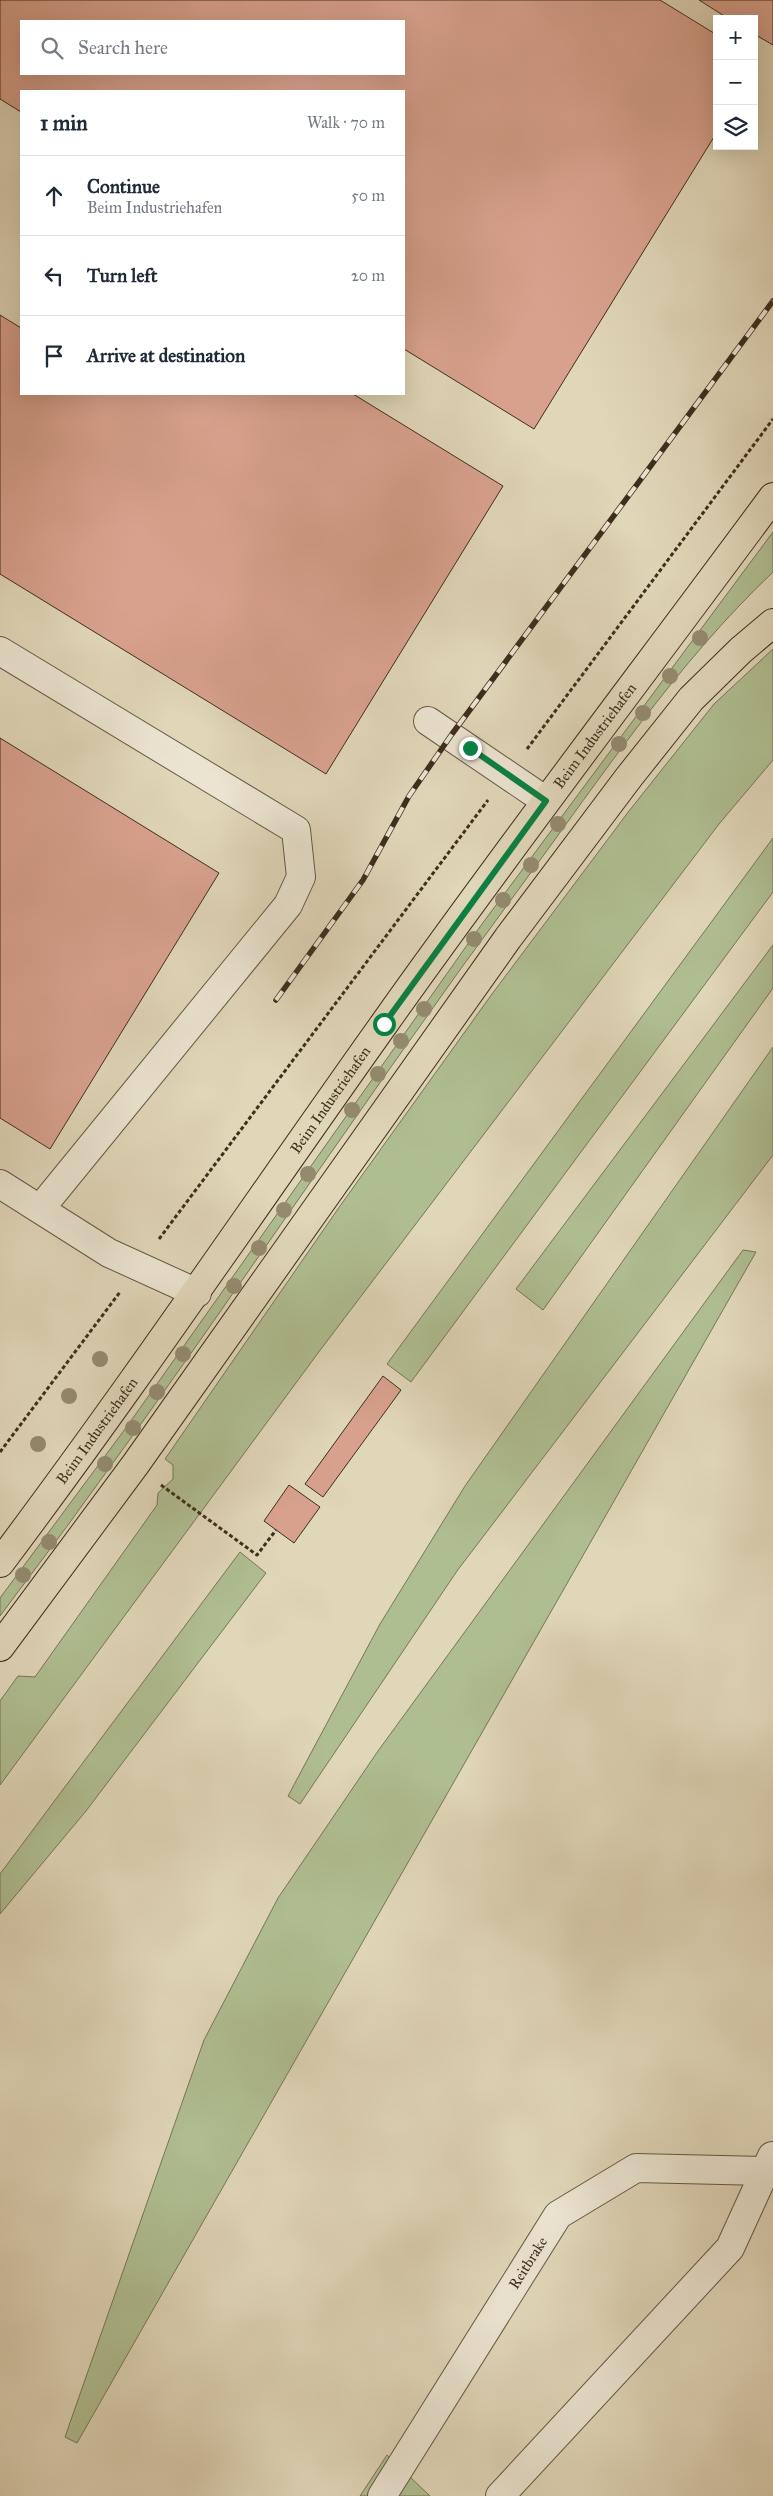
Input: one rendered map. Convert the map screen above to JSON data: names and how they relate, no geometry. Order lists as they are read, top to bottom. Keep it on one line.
{"streets":{"main road":["Beim Industriehafen"],"lane":["Reitbrake"]},"page":{"map_buttons":["+","−"],"search":"Search here","heading":["1 min","Walk · 70 m"],"list":[["Continue","Beim Industriehafen","50 m"],["Turn left","20 m"],"Arrive at destination"]}}
